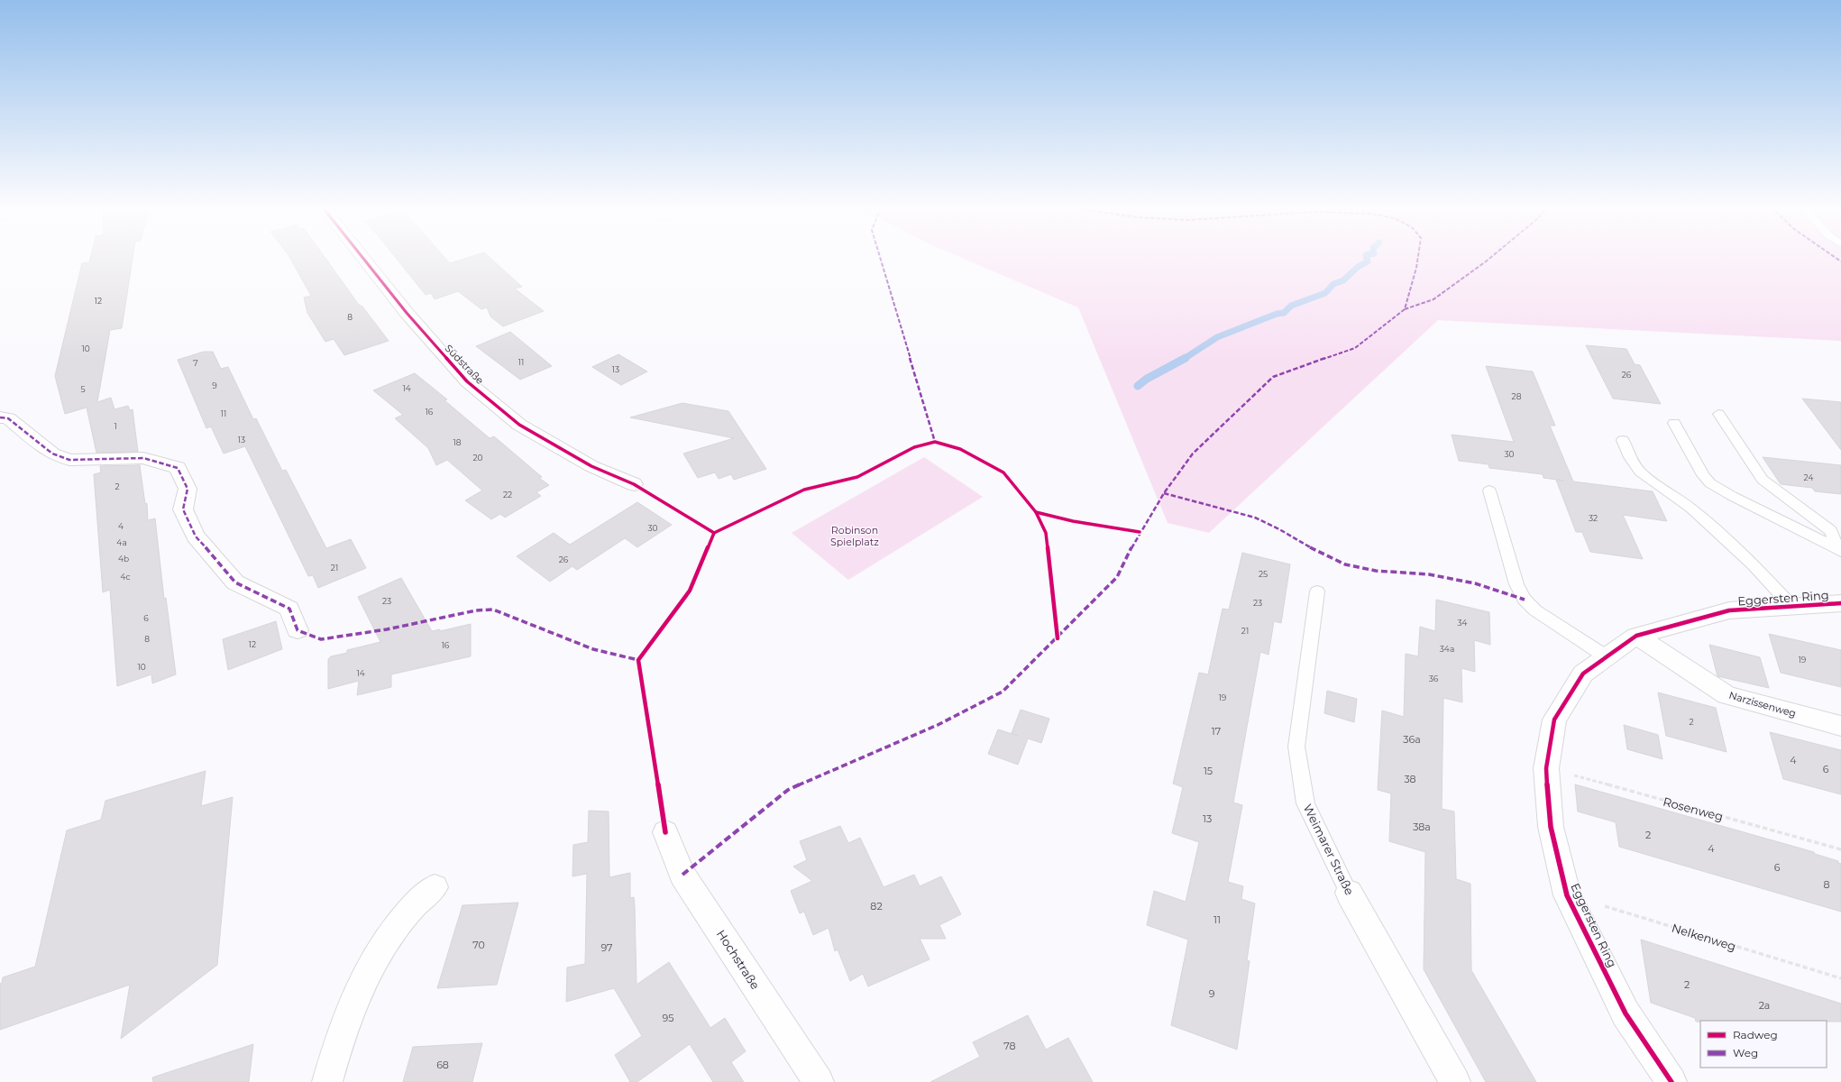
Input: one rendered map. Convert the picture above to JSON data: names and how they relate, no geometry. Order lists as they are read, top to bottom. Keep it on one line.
{"streets":{"street":["Südstraße","Eggersten Ring","Narzissenweg","Weimarer Straße","Hochstraße"],"path":["Rosenweg","Nelkenweg"]},"crossings":[["Eggersten Ring","Narzissenweg"],["Eggersten Ring","Rosenweg"],["Eggersten Ring","Nelkenweg"]],"parks":["Robinson Spielplatz"],"house_numbers":["12","8","10","11","7","13","26","9","14","5","28","16","11","1","13","18","30","20","24","2","22","32","4","30","4a","4b","26","21","25","4c","23","23","6","34","21","8","12","16","34a","19","10","14","36","19","2","17","36a","4","6","15","38","13","38a","2","4","6","8","82","11","70","97","2","9","2a","95","78","68"],"legend":["Radweg","Weg"]}
